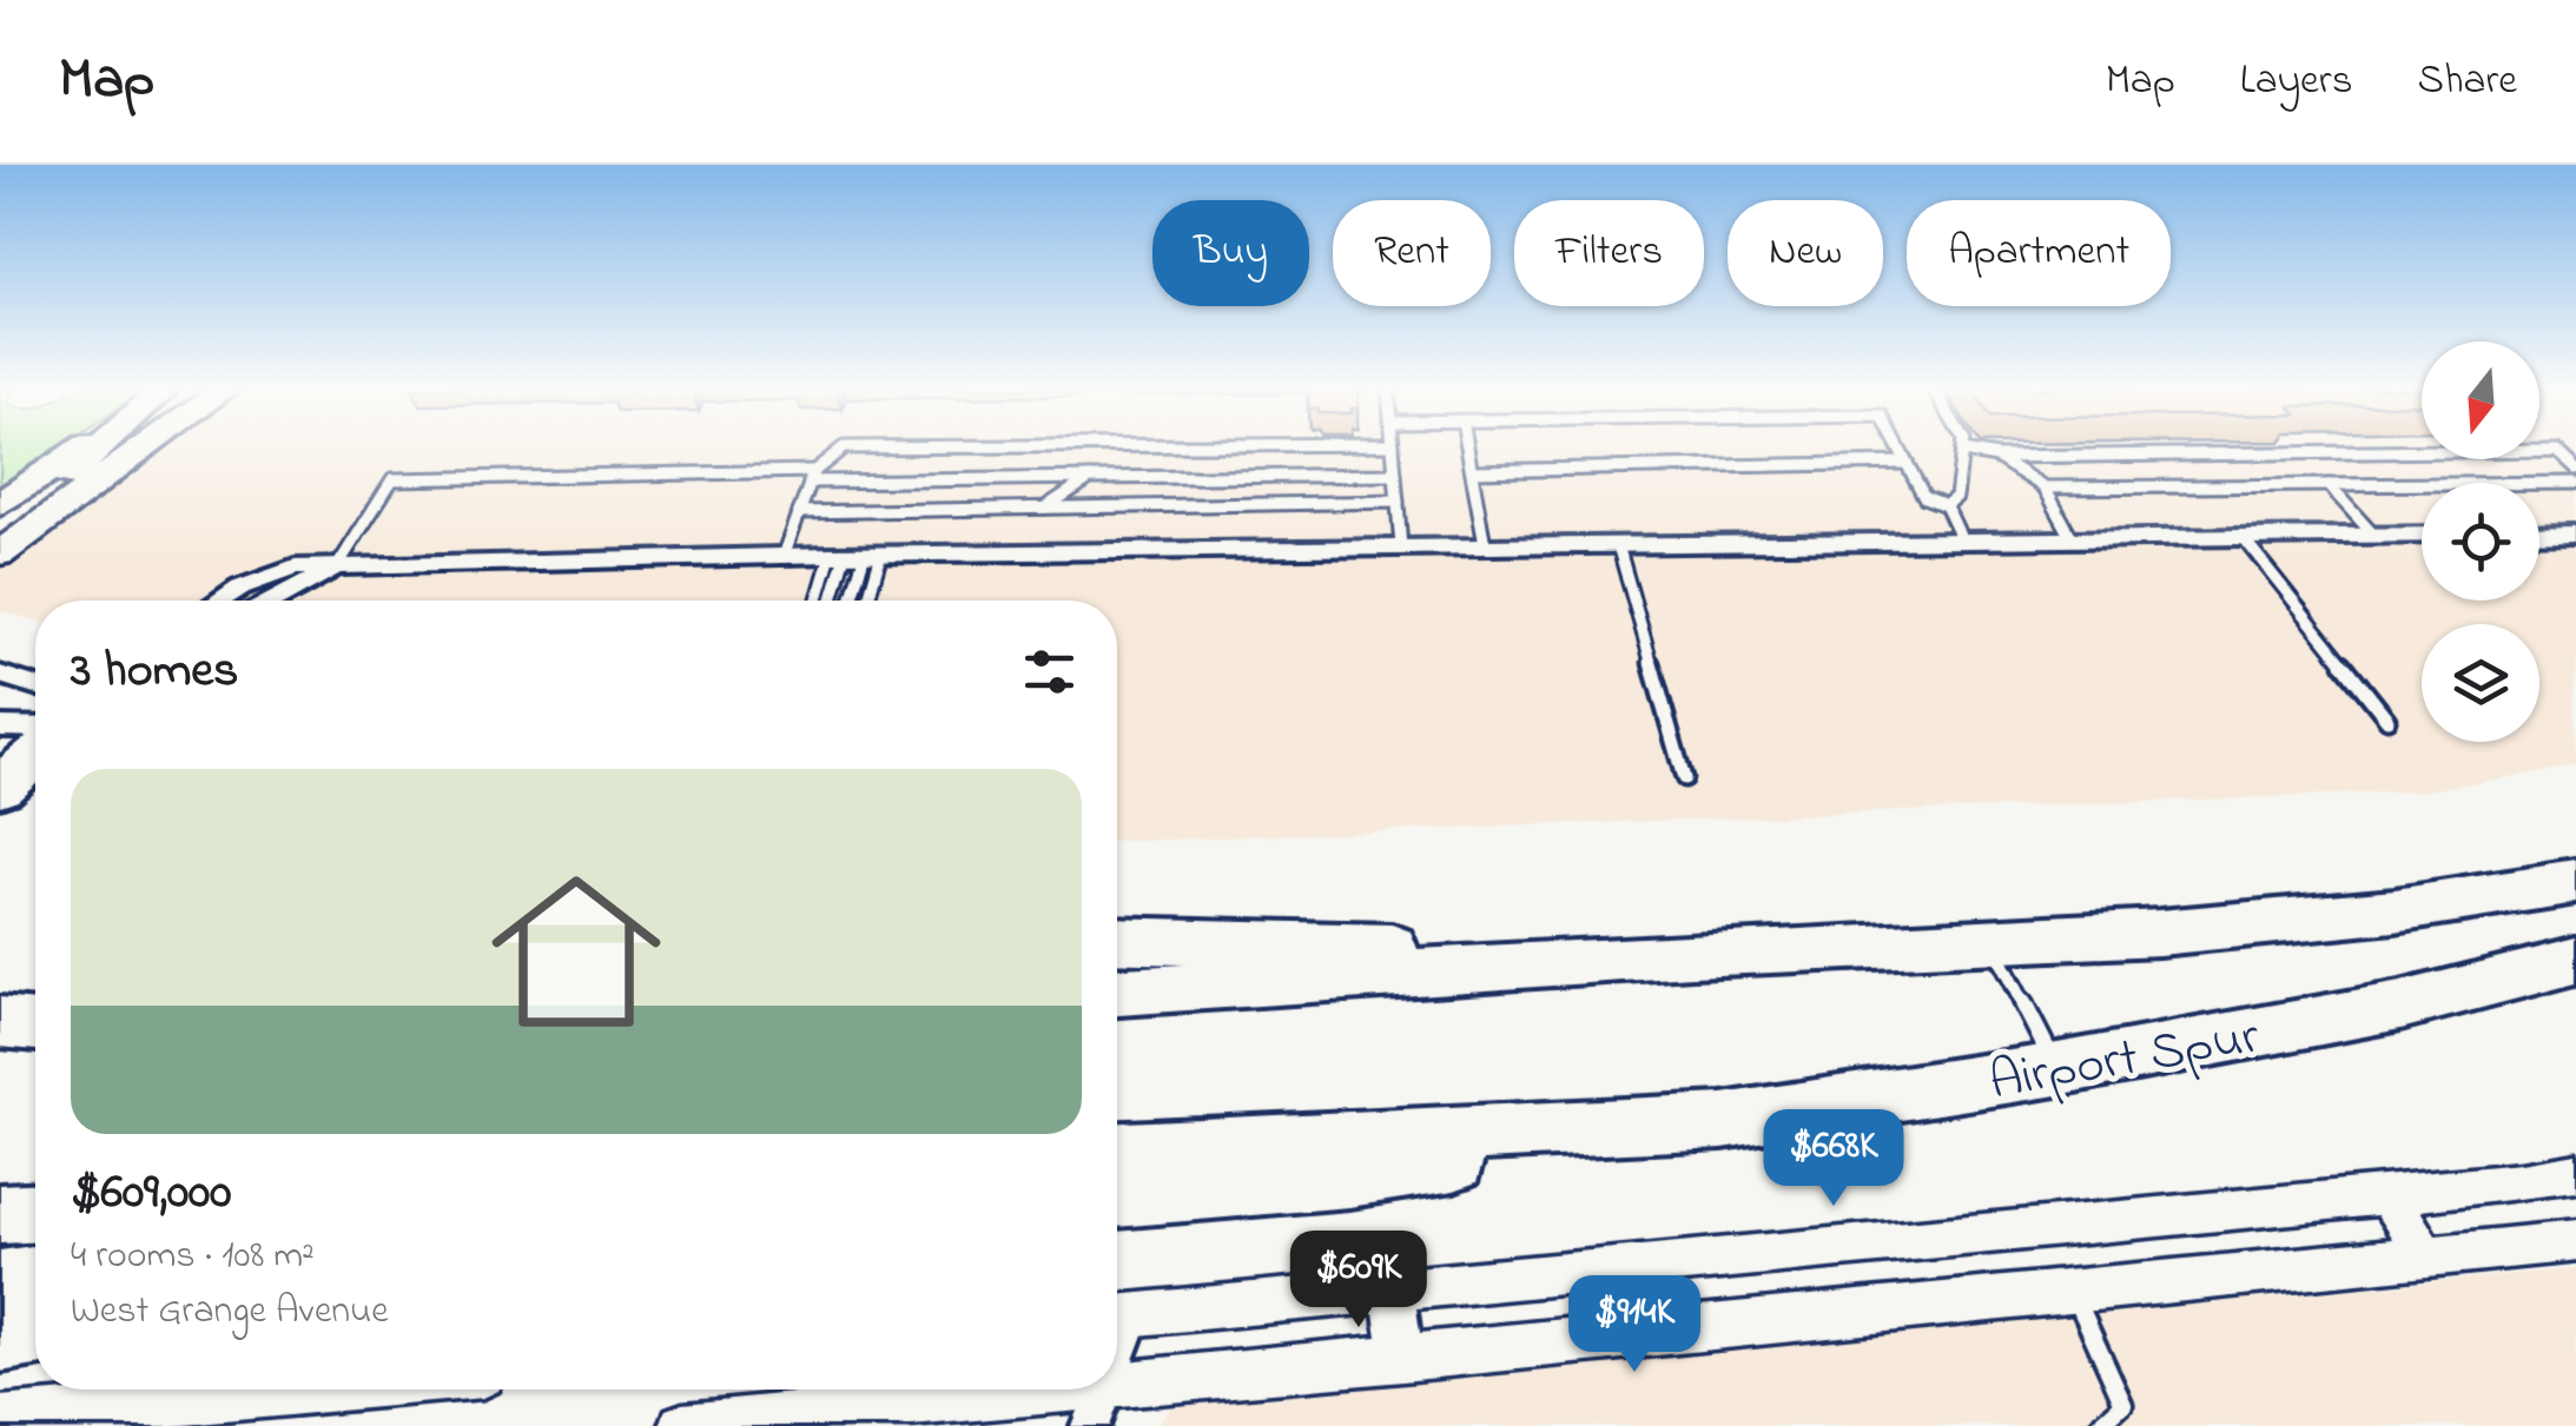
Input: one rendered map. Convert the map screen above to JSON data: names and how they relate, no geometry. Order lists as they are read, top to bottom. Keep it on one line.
{"streets":{"highway":["Airport Spur"]},"north":"bottom","page":{"header":"Map","nav":["Map","Layers","Share"],"chip":["Buy","Rent","Filters","New","Apartment"],"heading":"3 homes","list":[{"name":"$609,000","note":"4 rooms · 108 m² · West Grange Avenue"}],"price":["$668K","$609K","$914K"]}}
